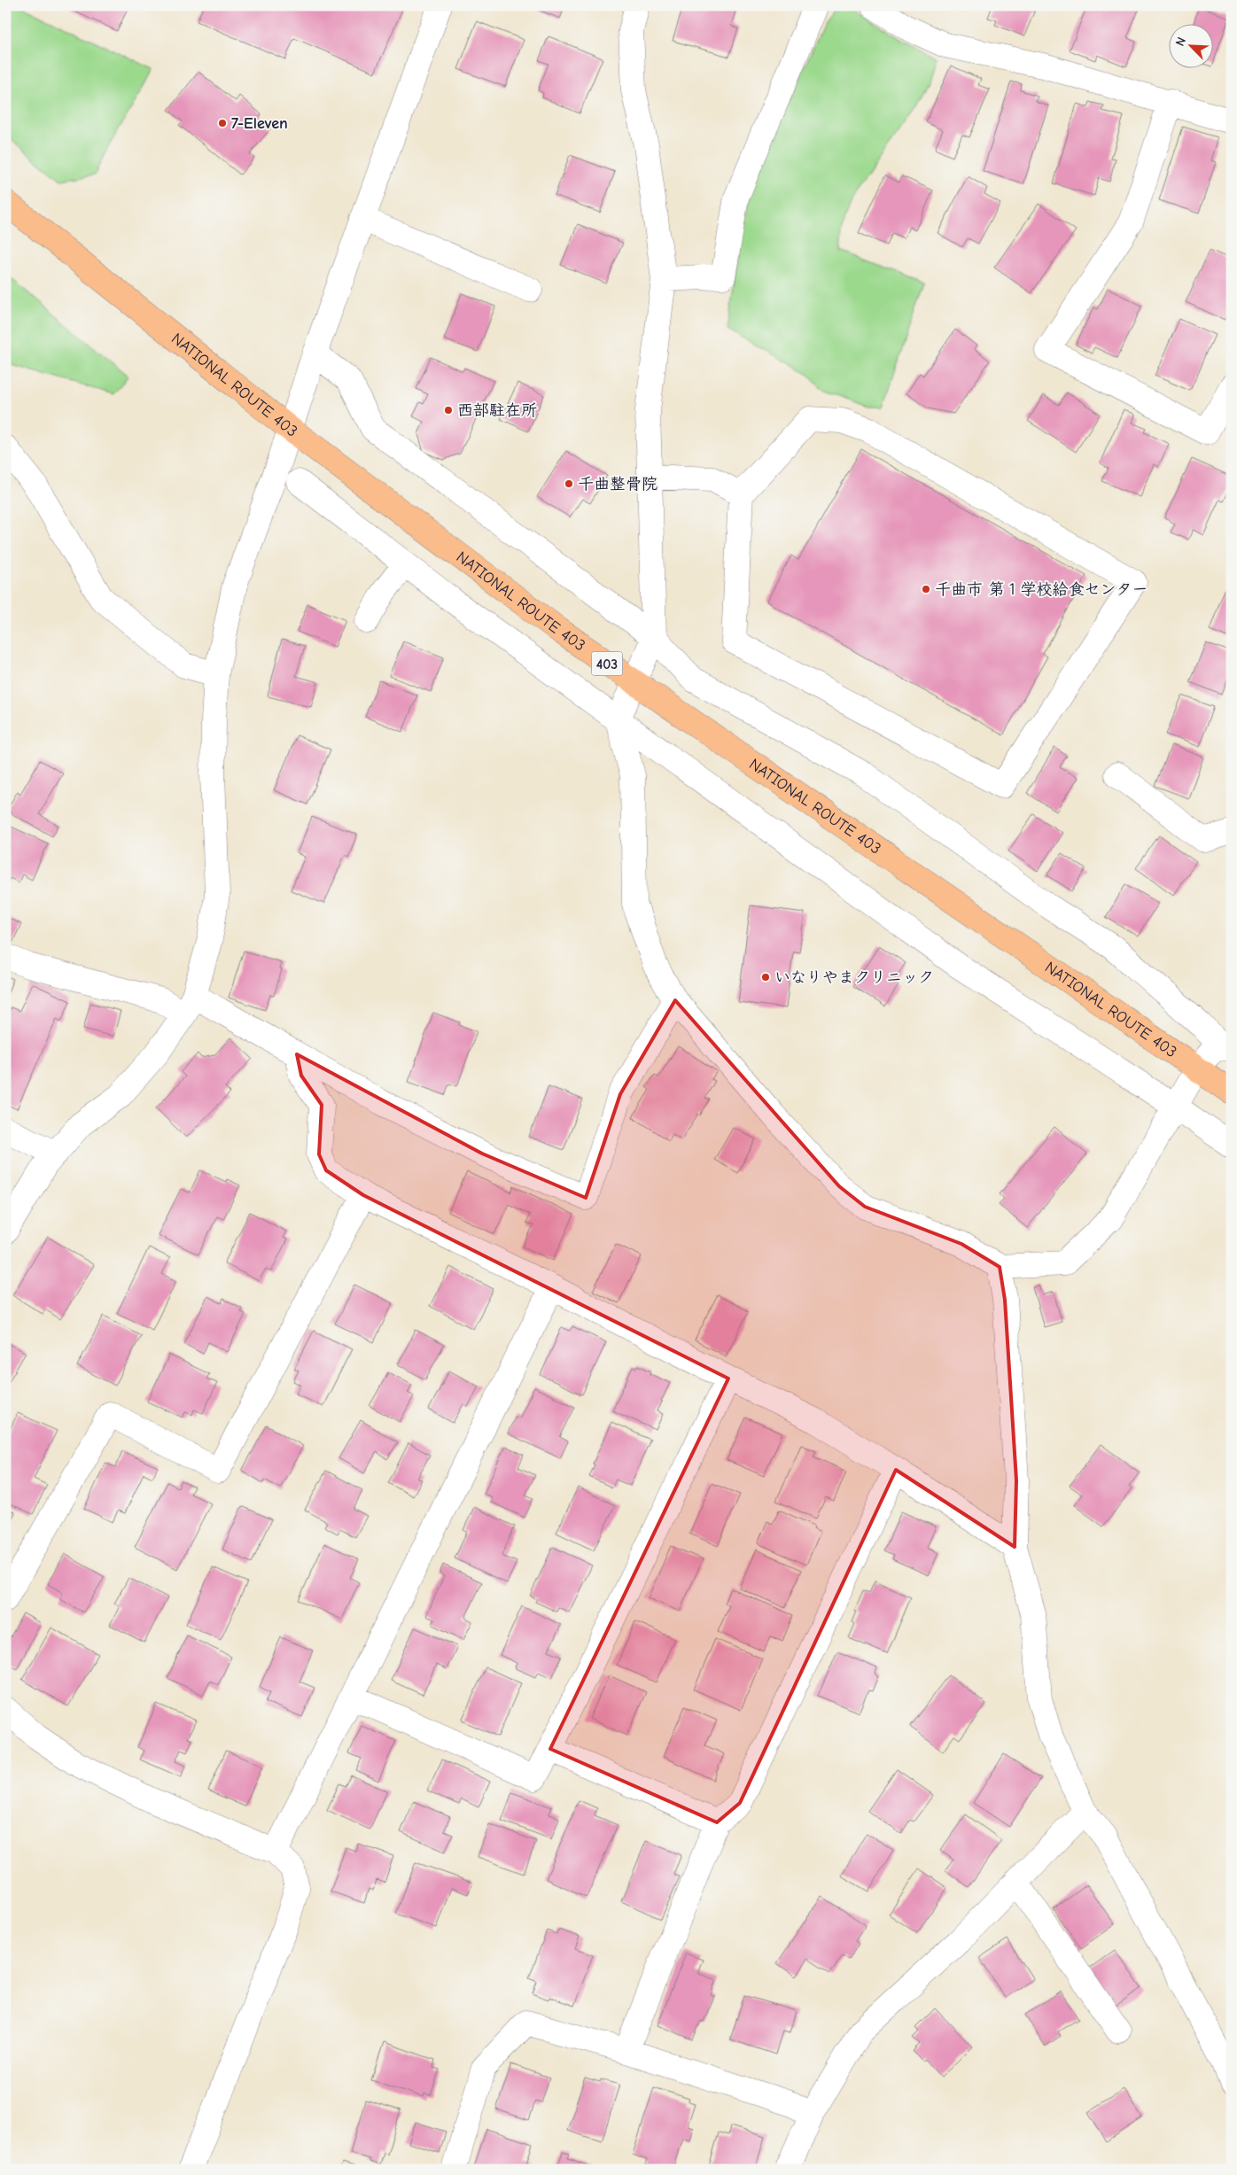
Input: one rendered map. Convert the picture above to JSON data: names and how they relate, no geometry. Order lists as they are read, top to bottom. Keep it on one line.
{"streets":{"highway":["NATIONAL ROUTE 403","403"]},"places":["7-Eleven","西部駐在所","千曲整骨院","千曲市 第１学校給食センター","いなりやまクリニック"],"north":"top left"}
